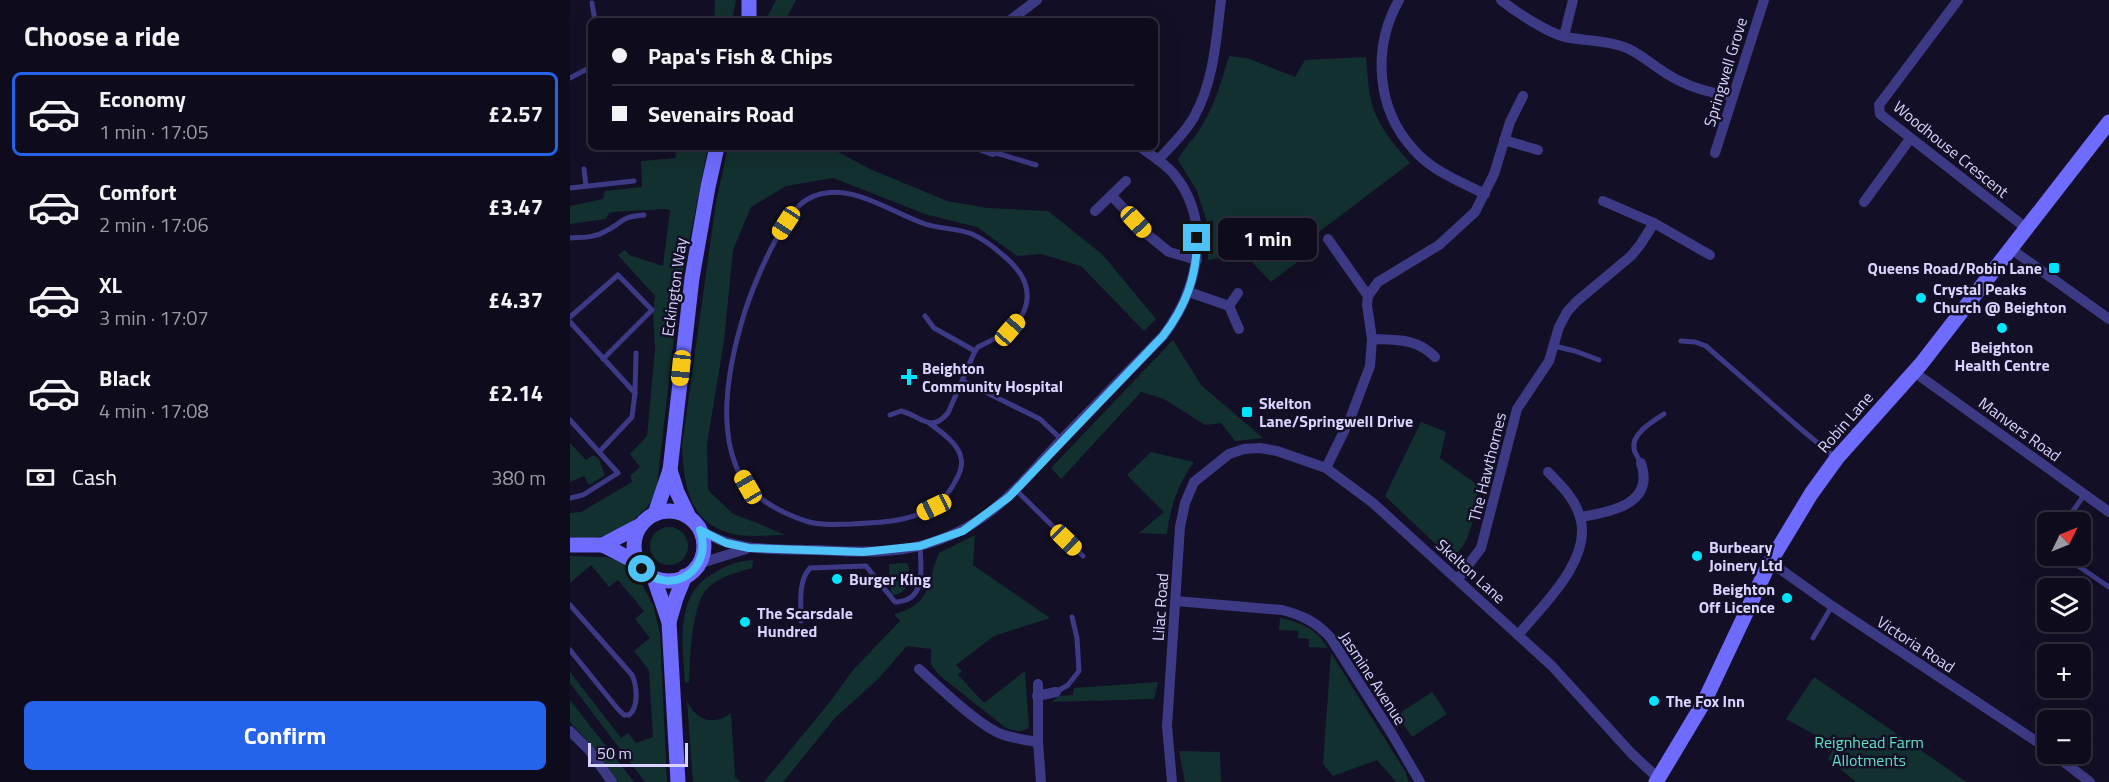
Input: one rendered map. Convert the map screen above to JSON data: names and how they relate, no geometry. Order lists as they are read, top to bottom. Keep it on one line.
{"streets":{"main road":["Eckington Way","Robin Lane"],"street":["Springwell Grove","Woodhouse Crescent","Manvers Road","The Hawthornes","Skelton Lane","Lilac Road","Victoria Road","Jasmine Avenue"]},"crossings":[["Woodhouse Crescent","Robin Lane"],["Robin Lane","Manvers Road"],["Robin Lane","Skelton Lane"],["Robin Lane","Victoria Road"],["The Hawthornes","Skelton Lane"],["Skelton Lane","Lilac Road"],["Lilac Road","Jasmine Avenue"]],"parks":["Reignhead Farm Allotments"],"places":{"transit":["Queens Road/Robin Lane","Skelton Lane/Springwell Drive"],"other":["Crystal Peaks Church @ Beighton","Beighton Health Centre","Burbeary Joinery Ltd","Burger King","Beighton Off Licence","The Scarsdale Hundred","The Fox Inn"],"health":["Beighton Community Hospital"]},"scale_bar":"50 m","north":"top right","page":{"heading":"Choose a ride","banner":["Papa's Fish & Chips","Sevenairs Road"],"list":[{"name":"Economy","note":"1 min · 17:05","value":"£2.57"},{"name":"Comfort","note":"2 min · 17:06","value":"£3.47"},{"name":"XL","note":"3 min · 17:07","value":"£4.37"},{"name":"Black","note":"4 min · 17:08","value":"£2.14"}],"bubble":"1 min","pay":["Cash","380 m"],"map_buttons":["+","−"],"buttons":"Confirm","scale":"50 m"}}
